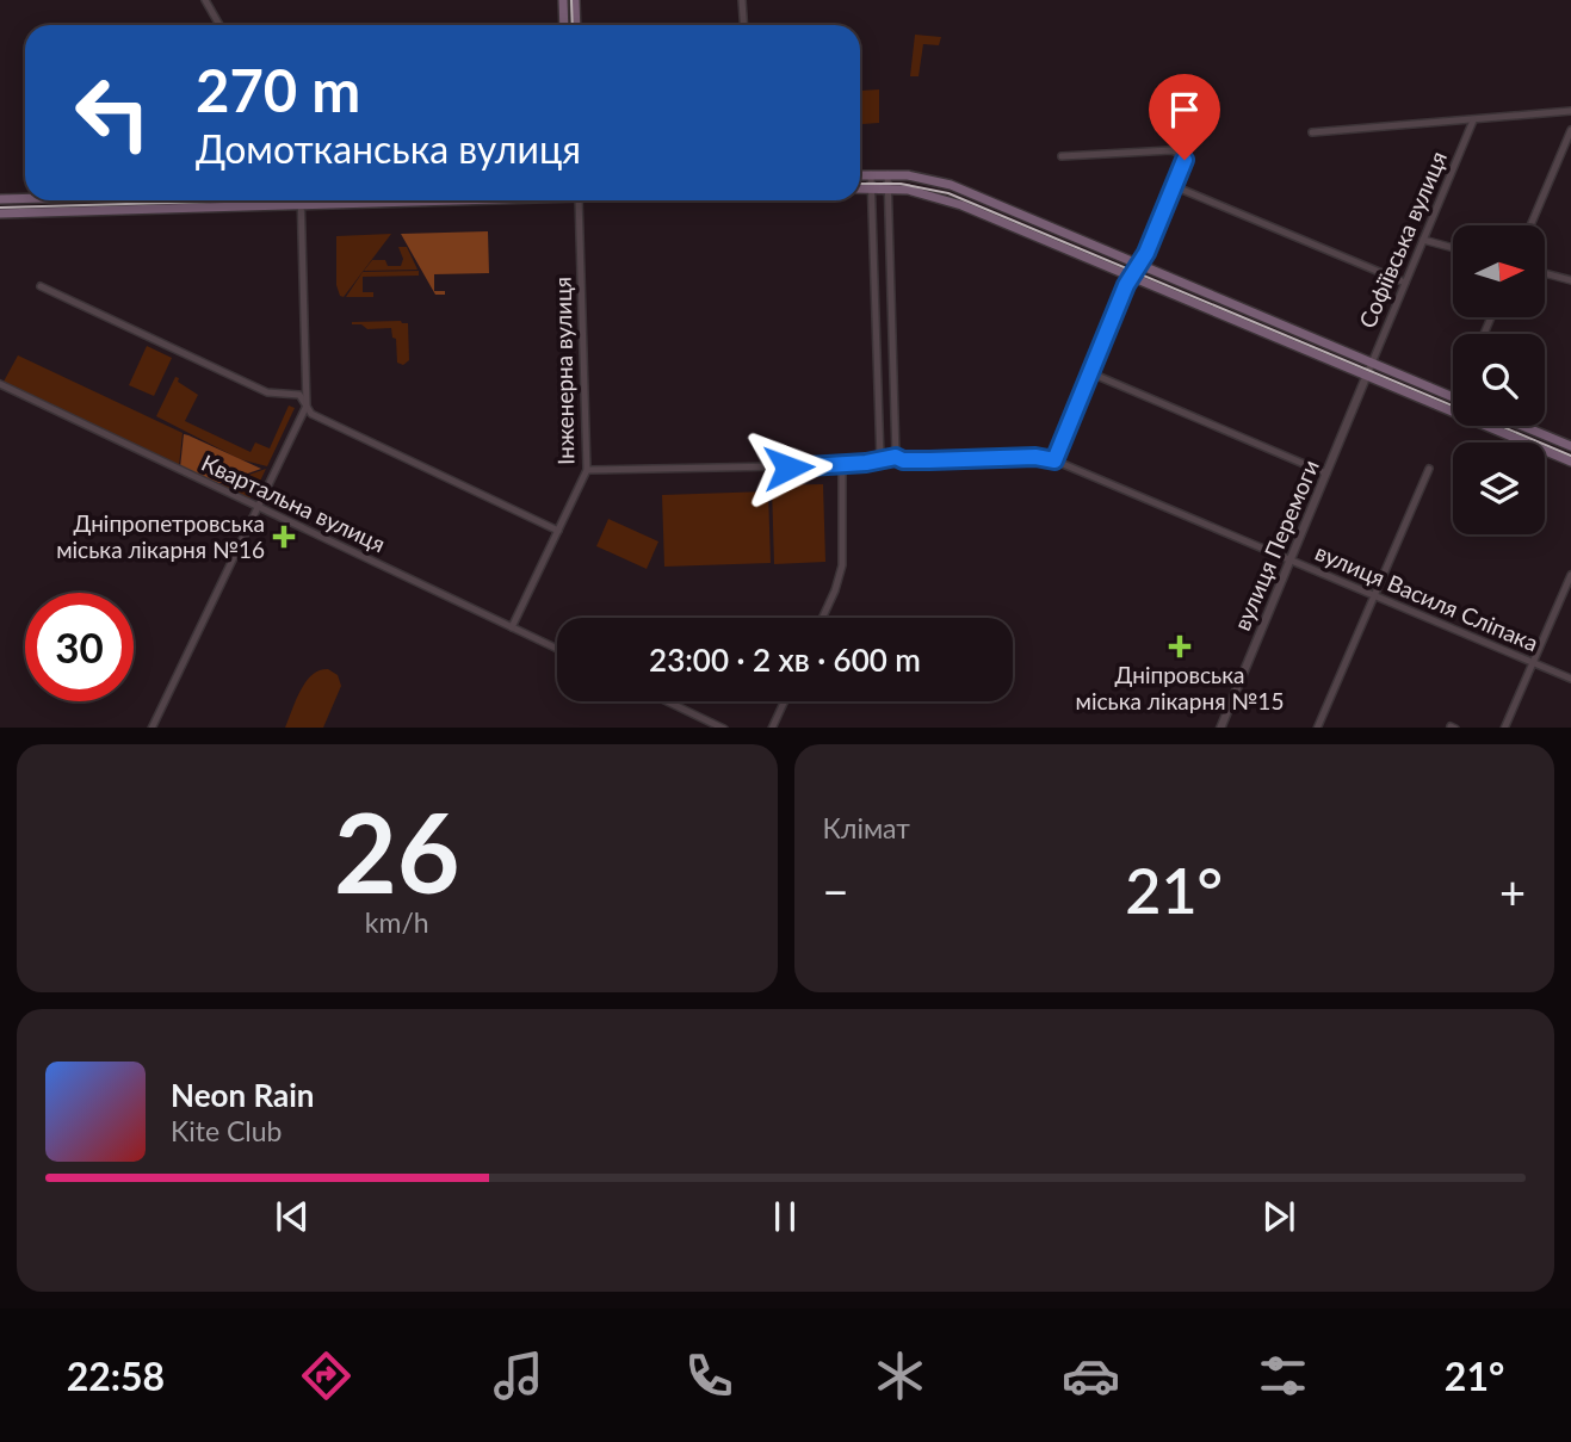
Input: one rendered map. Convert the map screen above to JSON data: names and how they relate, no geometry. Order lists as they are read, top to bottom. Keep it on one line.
{"streets":{"street":["Софіївська вулиця","Інженерна вулиця","Квартальна вулиця","вулиця Перемоги","вулиця Василя Сліпака"]},"crossings":[["Софіївська вулиця","вулиця Перемоги"],["Інженерна вулиця","Квартальна вулиця"],["Інженерна вулиця","вулиця Василя Сліпака"],["вулиця Перемоги","вулиця Василя Сліпака"]],"places":{"health":["Дніпропетровська міська лікарня №16","Дніпровська міська лікарня №15"]},"north":"right","page":{"turn":["270 m","Домотканська вулиця"],"limit":"30","trip":"23:00 · 2 хв · 600 m","tile":[["26","km/h"],"Клімат"],"heat":["−","21°","+"],"song":["Neon Rain","Kite Club"],"tabs":["22:58","21°"]}}
